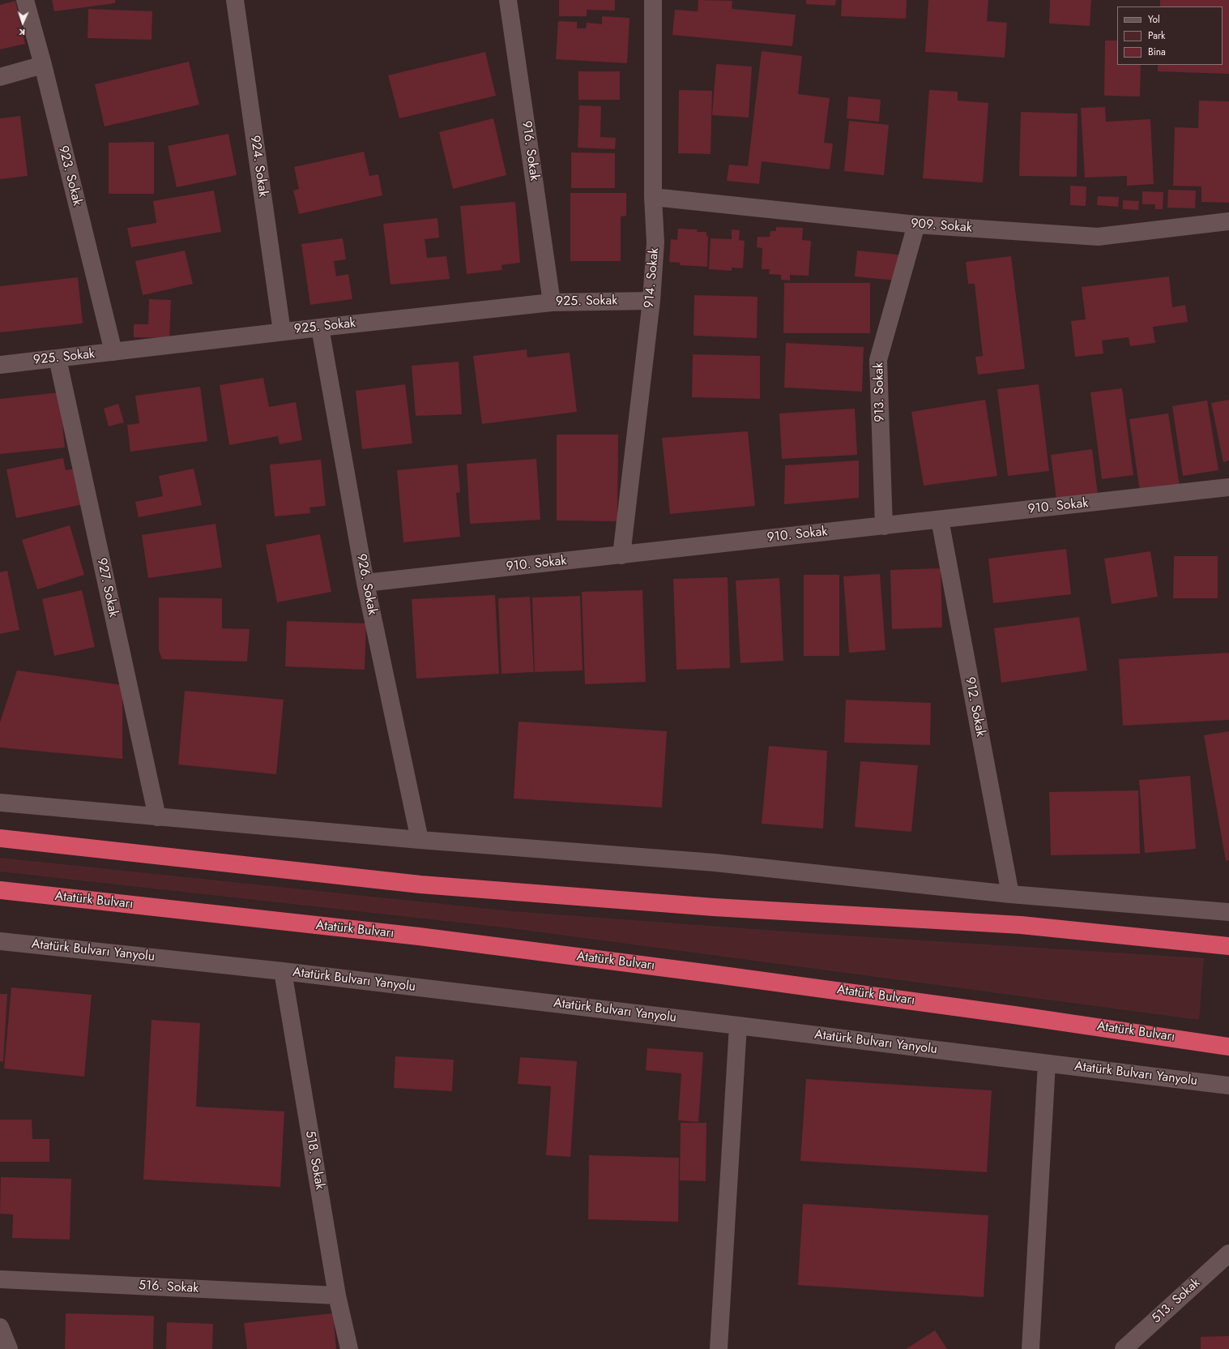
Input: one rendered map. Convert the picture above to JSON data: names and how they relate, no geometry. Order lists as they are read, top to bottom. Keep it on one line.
{"streets":{"highway":["Atatürk Bulvarı"],"street":["916. Sokak","924. Sokak","923. Sokak","909. Sokak","914. Sokak","925. Sokak","913. Sokak","910. Sokak","926. Sokak","927. Sokak","912. Sokak","Atatürk Bulvarı Yanyolu","518. Sokak","516. Sokak","513. Sokak"]},"crossings":[["916. Sokak","925. Sokak"],["924. Sokak","925. Sokak"],["923. Sokak","925. Sokak"],["909. Sokak","914. Sokak"],["909. Sokak","913. Sokak"],["914. Sokak","925. Sokak"],["914. Sokak","910. Sokak"],["925. Sokak","926. Sokak"],["925. Sokak","927. Sokak"],["913. Sokak","910. Sokak"],["910. Sokak","926. Sokak"],["910. Sokak","912. Sokak"],["Atatürk Bulvarı Yanyolu","518. Sokak"],["518. Sokak","516. Sokak"]],"legend":["Yol","Park","Bina"],"north":"bottom"}
